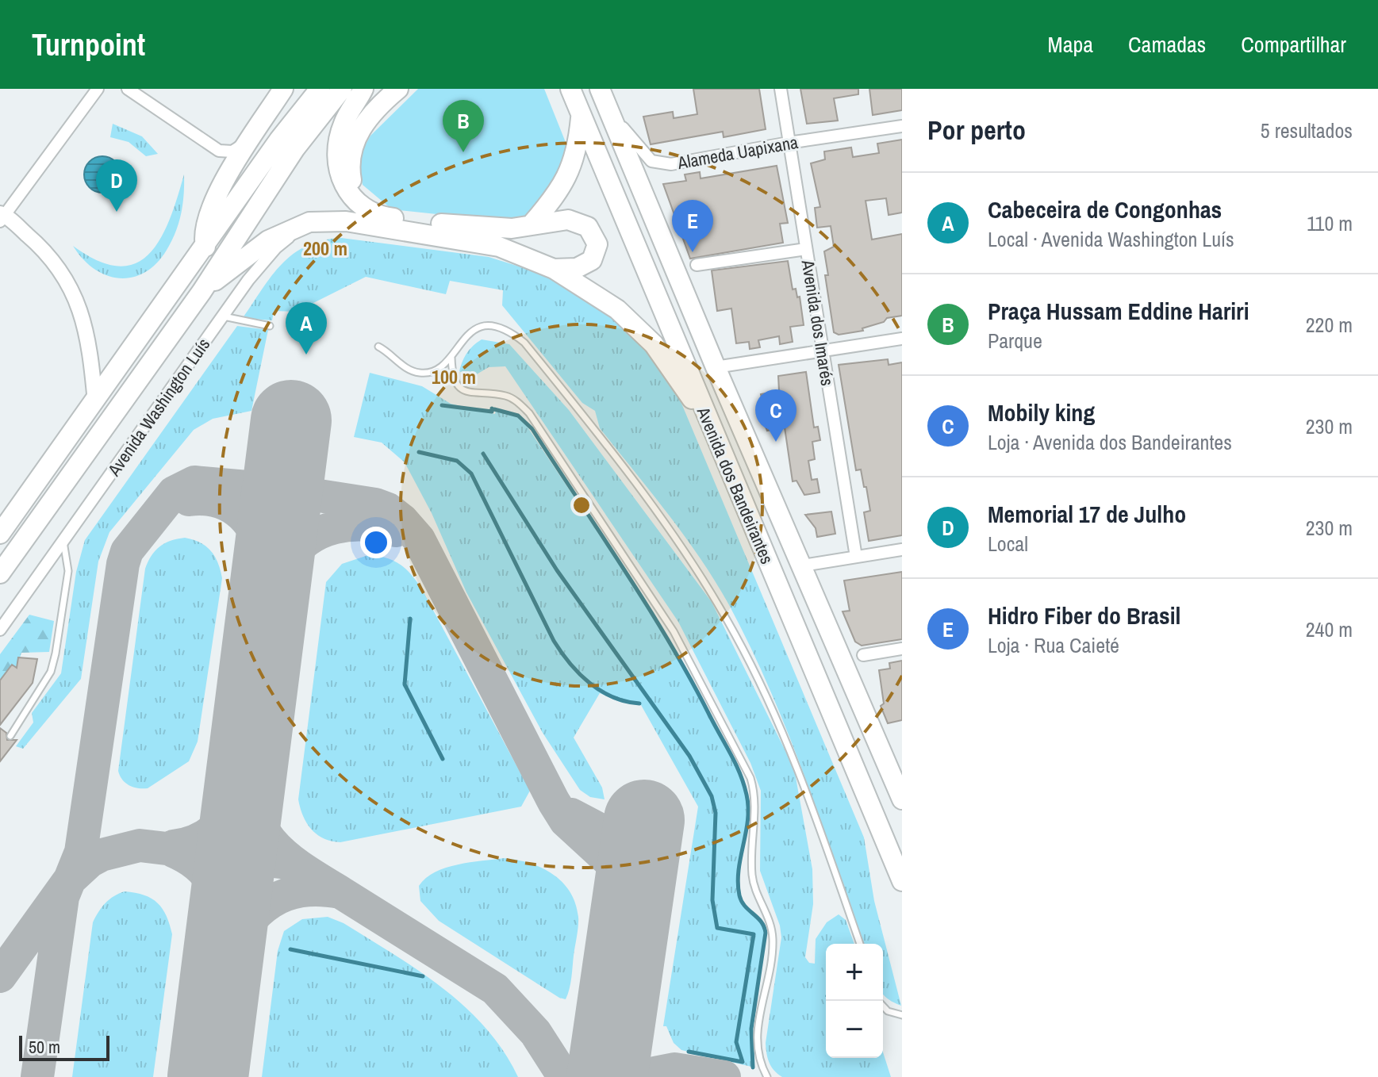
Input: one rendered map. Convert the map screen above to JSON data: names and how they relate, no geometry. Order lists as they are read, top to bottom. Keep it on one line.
{"streets":{"highway":["Avenida Washington Luís","Avenida dos Bandeirantes"],"street":["Alameda Uapixana","Avenida dos Imarés"]},"crossings":[["Alameda Uapixana","Avenida dos Imarés"],["Alameda Uapixana","Avenida dos Bandeirantes"]],"scale_bar":"50 m","page":{"header":"Turnpoint","nav":["Mapa","Camadas","Compartilhar"],"heading":["Por perto","5 resultados"],"pins":["B","D","E","A","C"],"list":[{"mark":"A","name":"Cabeceira de Congonhas","note":"Local · Avenida Washington Luís","value":"110 m"},{"mark":"B","name":"Praça Hussam Eddine Hariri","note":"Parque","value":"220 m"},{"mark":"C","name":"Mobily king","note":"Loja · Avenida dos Bandeirantes","value":"230 m"},{"mark":"D","name":"Memorial 17 de Julho","note":"Local","value":"230 m"},{"mark":"E","name":"Hidro Fiber do Brasil","note":"Loja · Rua Caieté","value":"240 m"}],"map_buttons":["+","−"],"scale":"50 m"},"rings":["200 m","100 m"]}
